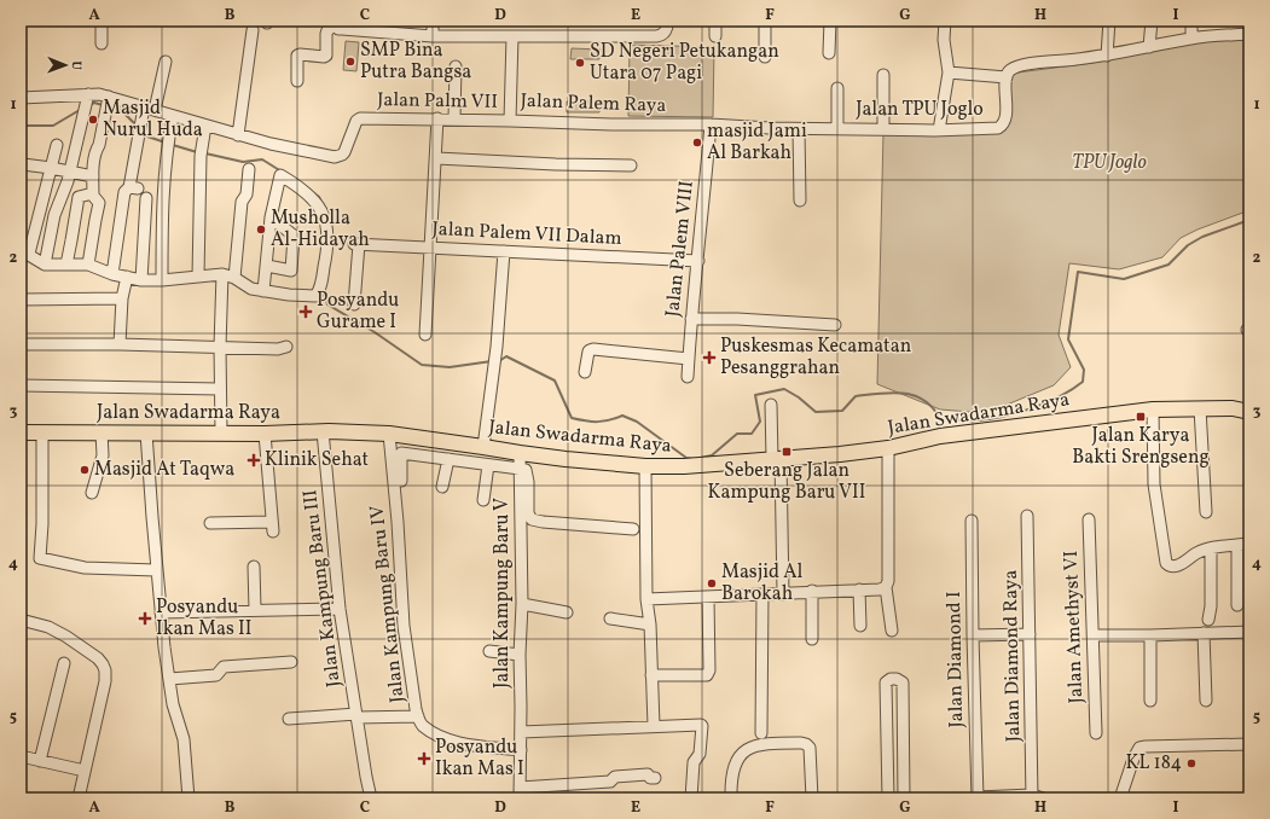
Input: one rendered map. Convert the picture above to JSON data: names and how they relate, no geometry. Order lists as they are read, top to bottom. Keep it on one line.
{"streets":{"main road":["Jalan Swadarma Raya"],"street":["Jalan Palm VII","Jalan Palem Raya","Jalan TPU Joglo","Jalan Palem VII Dalam","Jalan Palem VIII","Jalan Kampung Baru III","Jalan Kampung Baru V","Jalan Kampung Baru IV","Jalan Amethyst VI","Jalan Diamond Raya","Jalan Diamond I"]},"crossings":[["Jalan Palm VII","Jalan Palem Raya"],["Jalan Palem Raya","Jalan TPU Joglo"],["Jalan Palem Raya","Jalan Palem VIII"],["Jalan TPU Joglo","Jalan Palem VIII"],["Jalan Palem VII Dalam","Jalan Palem VIII"],["Jalan Swadarma Raya","Jalan Kampung Baru III"],["Jalan Swadarma Raya","Jalan Kampung Baru V"],["Jalan Swadarma Raya","Jalan Kampung Baru IV"],["Jalan Kampung Baru V","Jalan Kampung Baru IV"],["Jalan Diamond Raya","Jalan Diamond I"]],"parks":["TPU Joglo"],"places":{"other":["SMP Bina Putra Bangsa","SD Negeri Petukangan Utara 07 Pagi","Masjid Nurul Huda","masjid Jami Al Barkah","Musholla Al-Hidayah","Masjid At Taqwa","Masjid Al Barokah","KL 184"],"health":["Posyandu Gurame I","Puskesmas Kecamatan Pesanggrahan","Klinik Sehat","Posyandu Ikan Mas II","Posyandu Ikan Mas I"],"transit":["Jalan Karya Bakti Srengseng","Seberang Jalan Kampung Baru VII"]},"north":"right","grid":{"columns":["A","B","C","D","E","F","G","H","I"],"rows":["1","2","3","4","5"]}}
